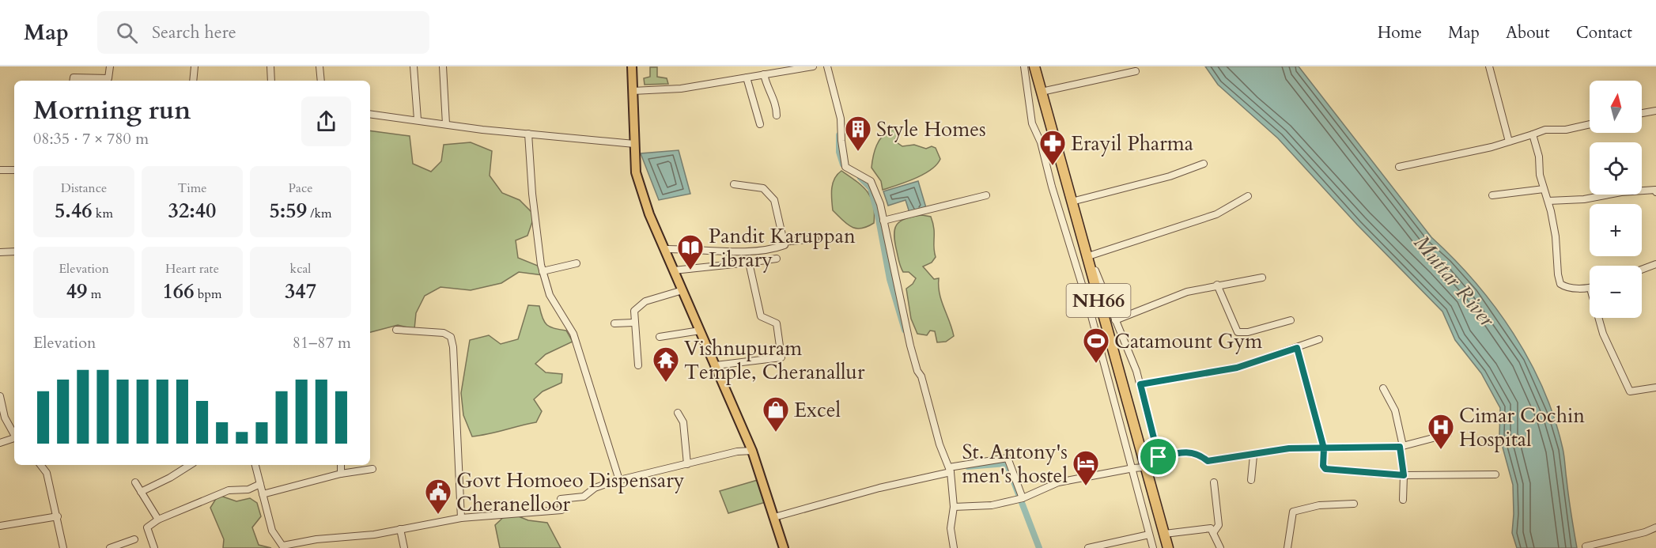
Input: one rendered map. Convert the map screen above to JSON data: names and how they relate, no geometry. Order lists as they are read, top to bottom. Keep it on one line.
{"streets":{"highway":["NH66"]},"water":["Muttar River"],"places":{"building":["Style Homes"],"pharmacy":["Erayil Pharma"],"library":["Pandit Karuppan Library"],"sports":["Catamount Gym"],"temple":["Vishnupuram Temple, Cheranallur"],"shop":["Excel"],"hospital":["Cimar Cochin Hospital"],"hotel":["St. Antony's men's hostel"],"public building":["Govt Homoeo Dispensary Cheranelloor"]},"north":"top","page":{"header":"Map","search":"Search here","nav":["Home","Map","About","Contact"],"map_buttons":["+","−"],"heading":["Morning run","08:35 · 7 × 780 m"],"stats":[["Distance","5.46 km"],["Time","32:40"],["Pace","5:59 /km"],["Elevation","49 m"],["Heart rate","166 bpm"],["kcal","347"]],"chart":["Elevation","81–87 m"]}}
